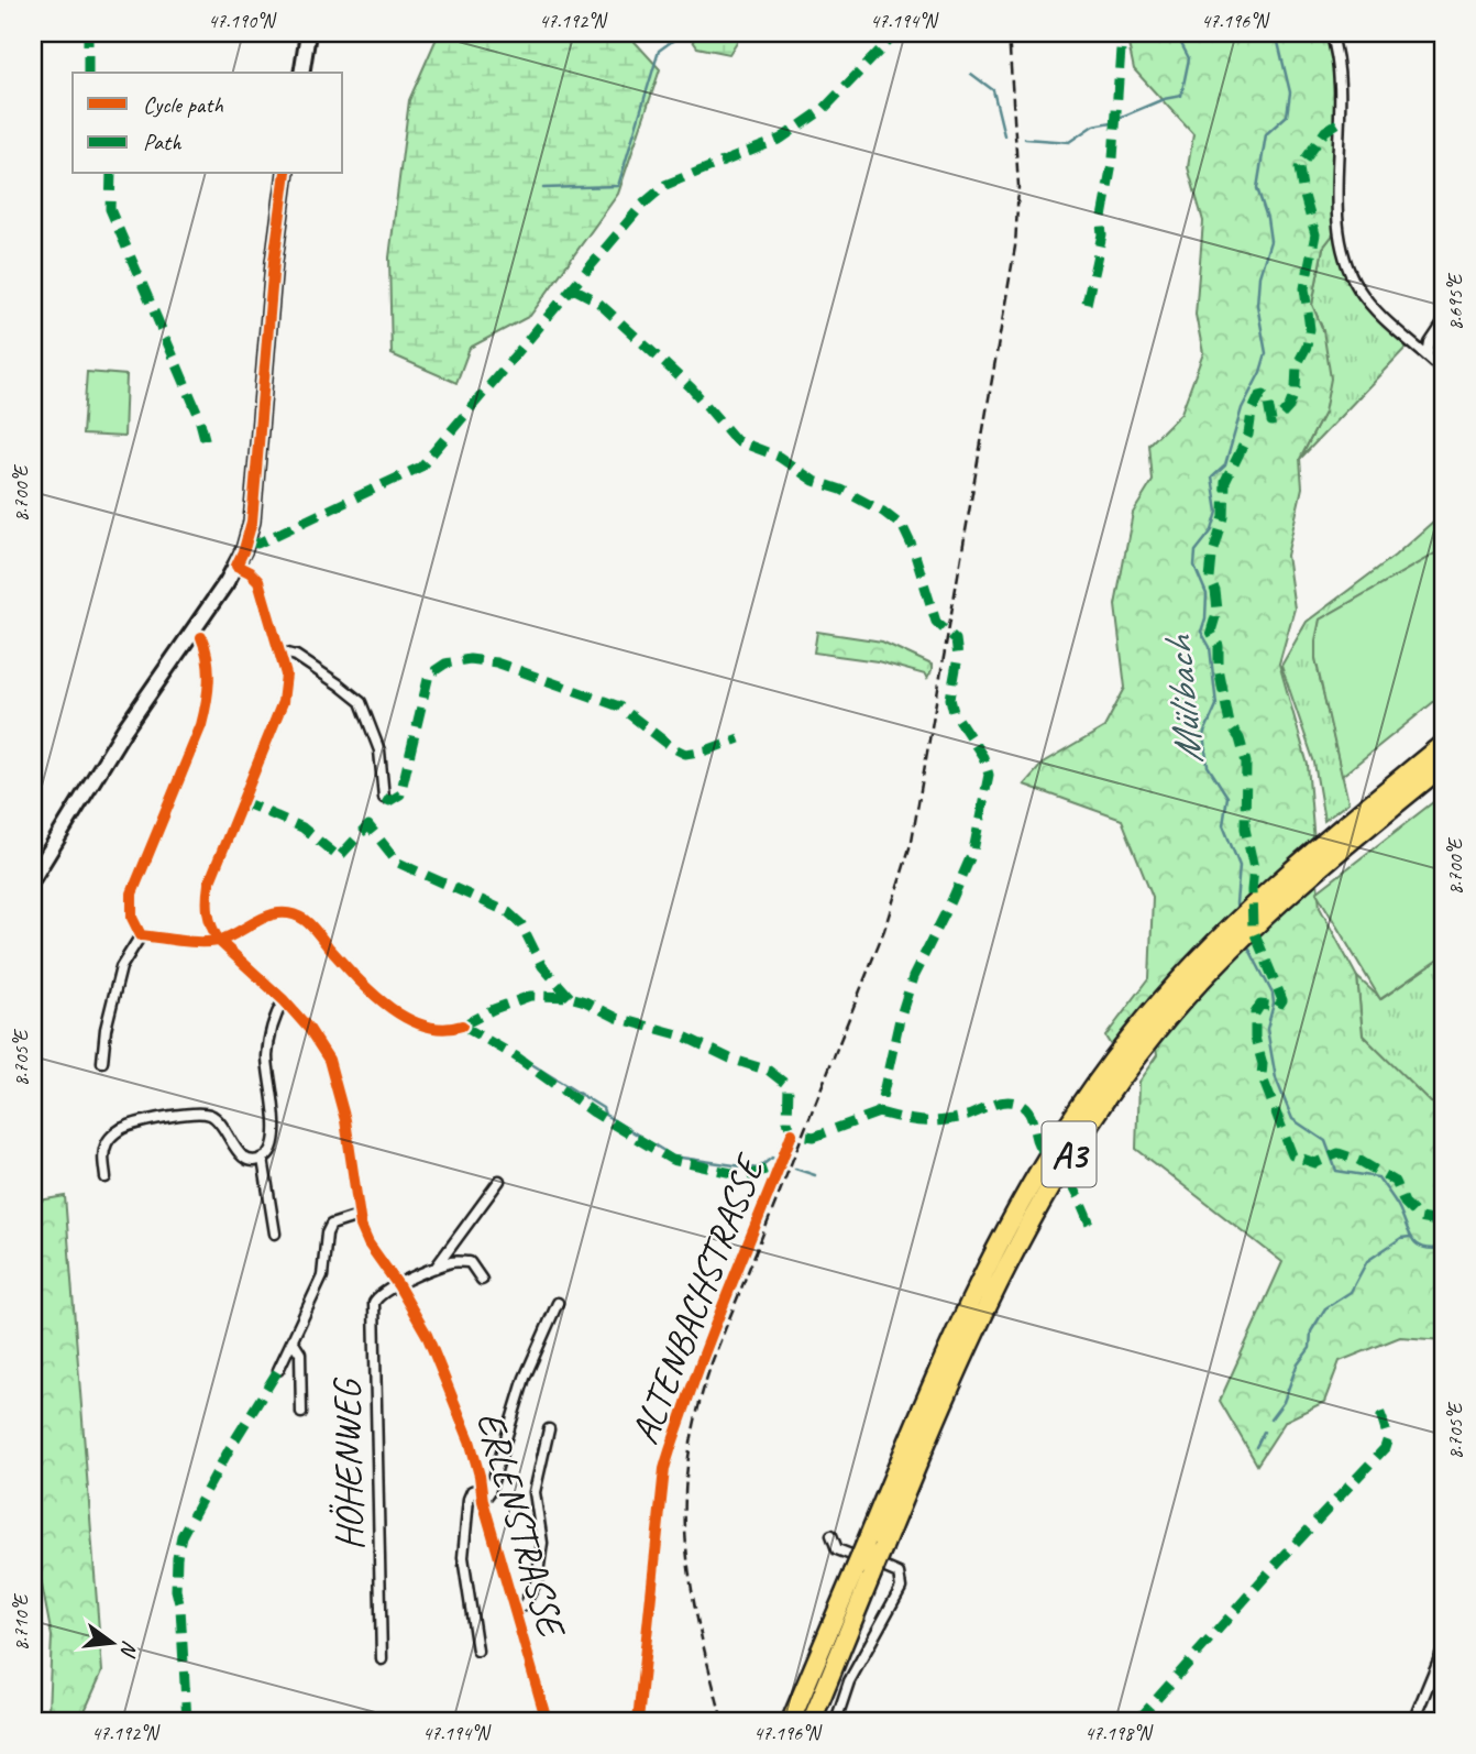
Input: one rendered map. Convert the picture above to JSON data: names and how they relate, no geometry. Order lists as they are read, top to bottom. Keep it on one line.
{"streets":{"highway":["A3"],"street":["ALTENBACHSTRASSE","HÖHENWEG","ERLENSTRASSE"]},"crossings":[["HÖHENWEG","ERLENSTRASSE"]],"water":["Mülibach"],"legend":["Cycle path","Path"],"north":"right","coordinates":["47.190°N","47.192°N","47.194°N","47.196°N","8.695°E","8.700°E","8.705°E","8.710°E","47.198°N"]}
